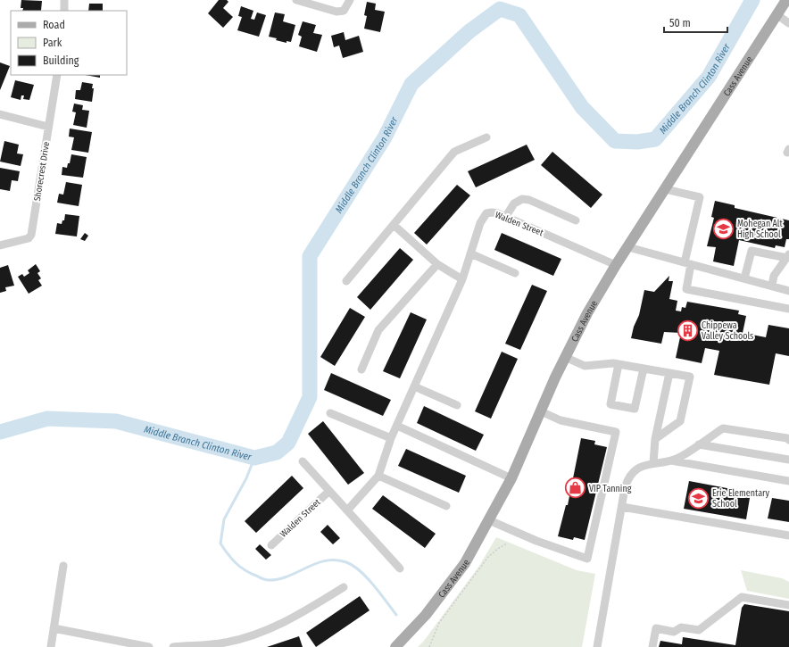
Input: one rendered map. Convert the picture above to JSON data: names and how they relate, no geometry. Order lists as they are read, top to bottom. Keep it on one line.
{"streets":{"main road":["Cass Avenue"],"street":["Shorecrest Drive","Walden Street"]},"crossings":[["Cass Avenue","Walden Street"]],"water":["Middle Branch Clinton River"],"places":{"school or university":["Mohegan Alt High School","Erie Elementary School"],"building":["Chippewa Valley Schools"],"shop":["VIP Tanning"]},"legend":["Road","Park","Building"],"scale_bar":"50 m"}
